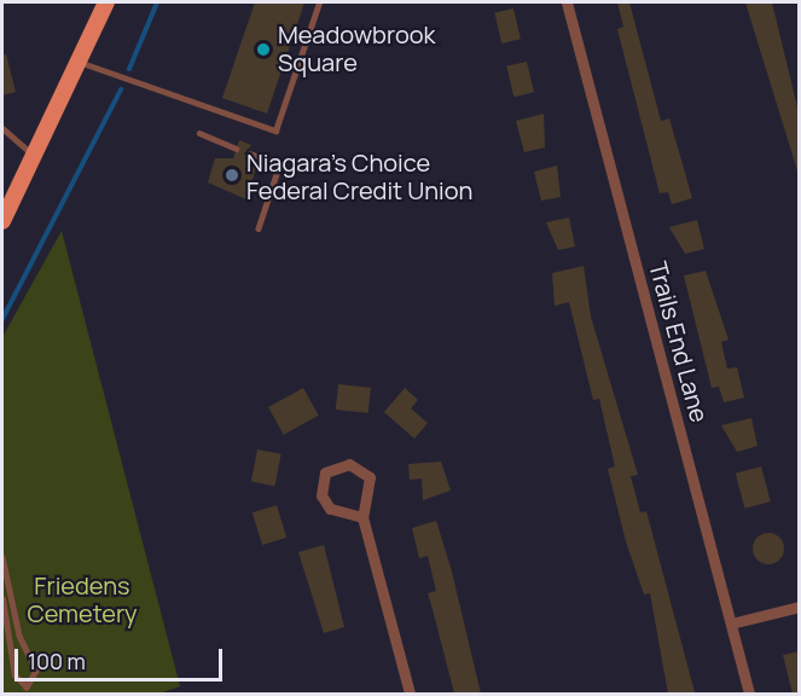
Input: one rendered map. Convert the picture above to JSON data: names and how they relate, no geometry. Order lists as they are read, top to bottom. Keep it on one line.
{"streets":{"street":["Trails End Lane"]},"parks":["Friedens Cemetery"],"places":["Meadowbrook Square","Niagara's Choice Federal Credit Union"],"scale_bar":"100 m"}
